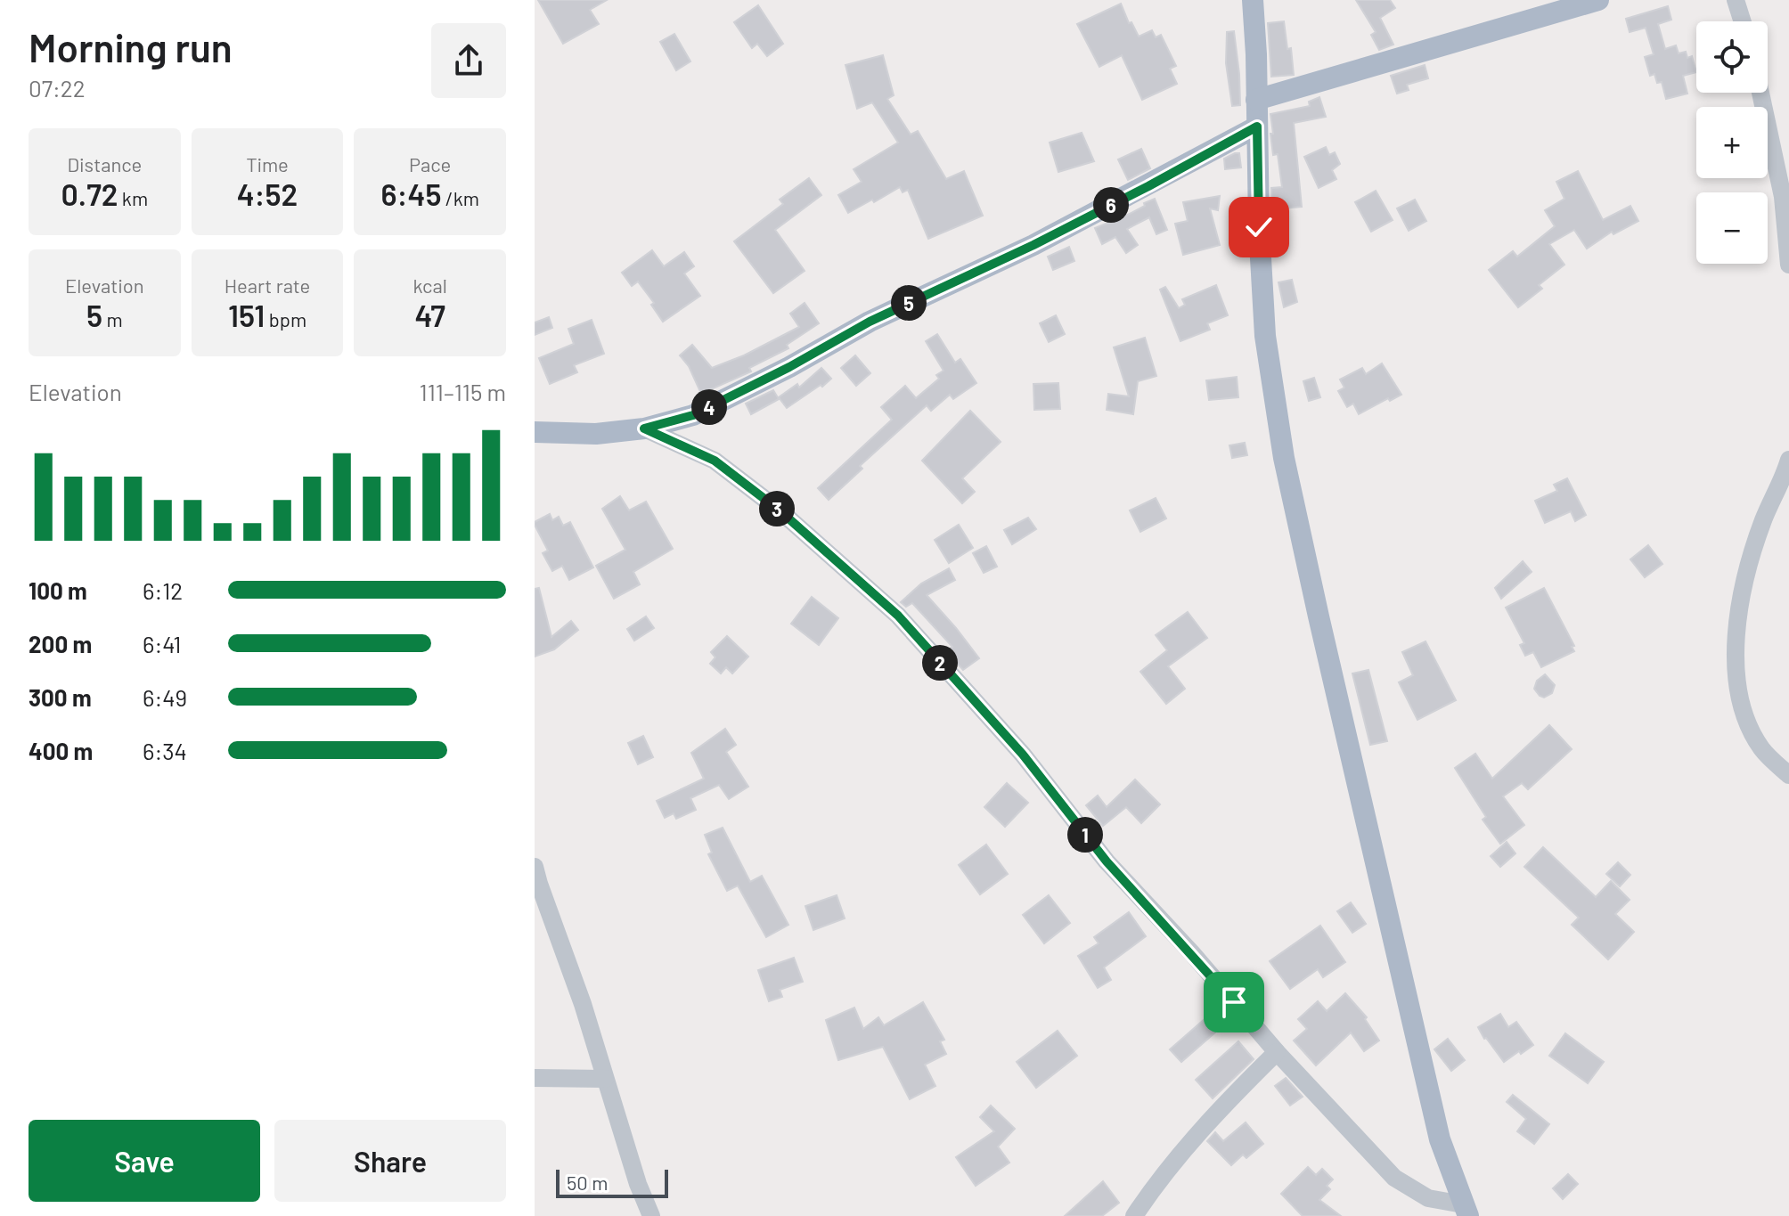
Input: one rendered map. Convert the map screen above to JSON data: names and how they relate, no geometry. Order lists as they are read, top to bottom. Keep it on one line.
{"scale_bar":"50 m","page":{"heading":["Morning run","07:22"],"map_buttons":["+","−"],"stats":[["Distance","0.72 km"],["Time","4:52"],["Pace","6:45 /km"],["Elevation","5 m"],["Heart rate","151 bpm"],["kcal","47"]],"pins":["6","5","4","3","2","1"],"chart":["Elevation","111–115 m"],"list":[{"name":"100 m","note":"6:12"},{"name":"200 m","note":"6:41"},{"name":"300 m","note":"6:49"},{"name":"400 m","note":"6:34"}],"buttons":["Save","Share"],"scale":"50 m"}}
